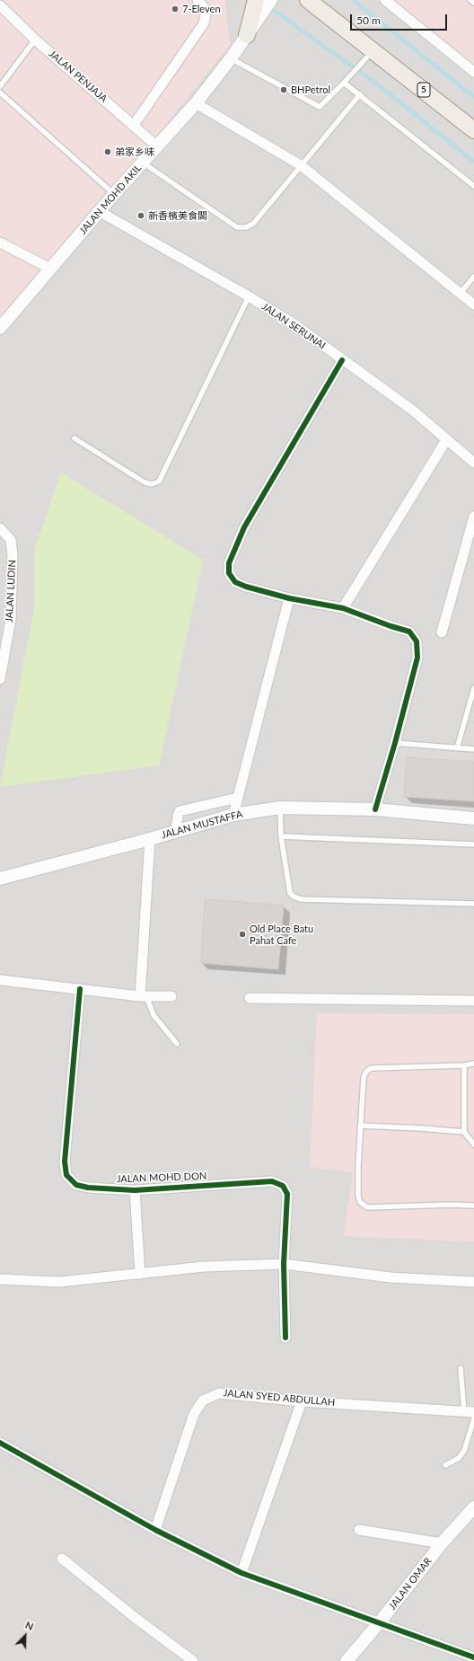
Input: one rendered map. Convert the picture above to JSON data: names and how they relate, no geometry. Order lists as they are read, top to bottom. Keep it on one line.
{"streets":{"main road":["5"],"street":["JALAN PENJAJA","JALAN MOHD AKIL","JALAN SERUNAI","JALAN LUDIN","JALAN MUSTAFFA","JALAN MOHD DON","JALAN SYED ABDULLAH","JALAN OMAR"]},"crossings":[["JALAN PENJAJA","JALAN MOHD AKIL"],["JALAN MOHD AKIL","JALAN SERUNAI"]],"places":["7-Eleven","BHPetrol","弟家乡味","新香檳美食閣","Old Place Batu Pahat Cafe"],"scale_bar":"50 m","north":"top right"}
